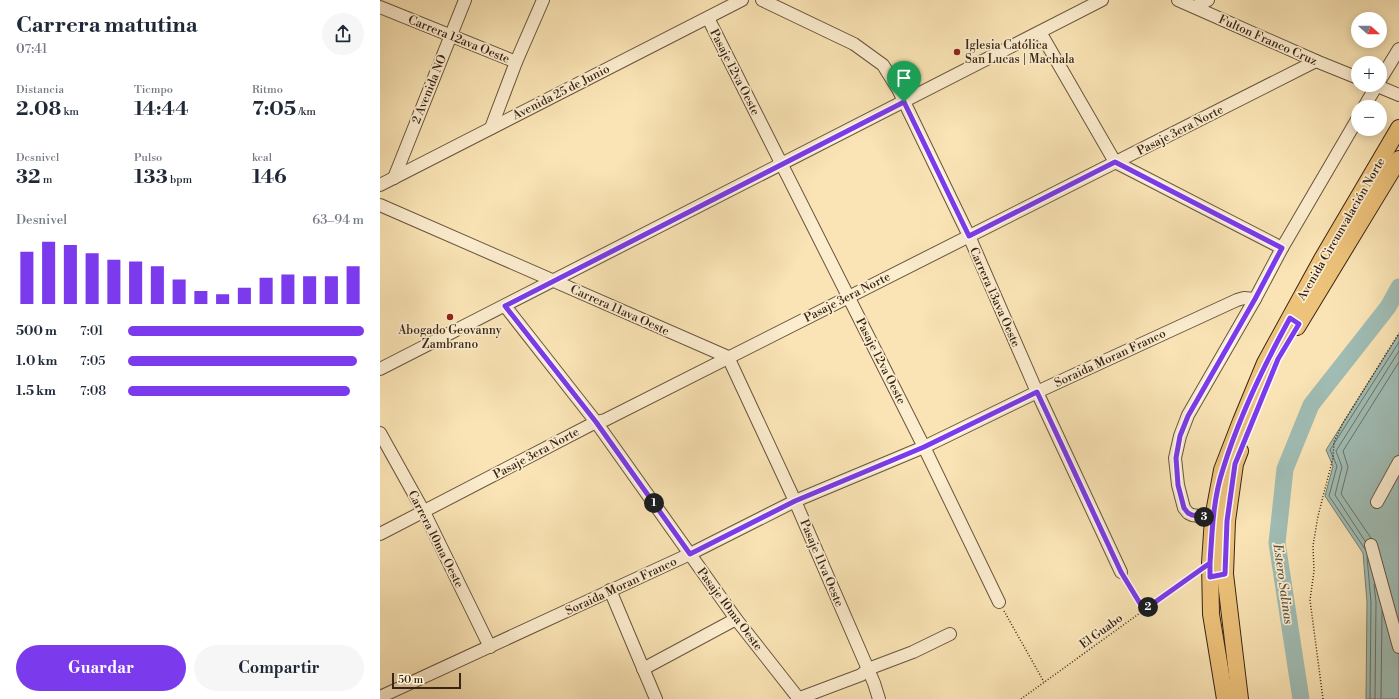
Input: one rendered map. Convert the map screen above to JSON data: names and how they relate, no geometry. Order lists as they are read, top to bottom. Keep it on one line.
{"streets":{"main road":["Avenida Circunvalación Norte"],"street":["Carrera 12ava Oeste","Fulton Franco Cruz","Pasaje 12va Oeste","2 Avenida NO","Avenida 25 de Junio","Pasaje 3era Norte","Carrera 13ava Oeste","Carrera 11ava Oeste","Soraida Moran Franco","Carrera 10ma Oeste","Pasaje 11va Oeste","Pasaje 10ma Oeste"],"path":["El Guabo"]},"crossings":[["Carrera 12ava Oeste","2 Avenida NO"],["Fulton Franco Cruz","Pasaje 3era Norte"],["Pasaje 12va Oeste","Avenida 25 de Junio"],["Pasaje 12va Oeste","Pasaje 3era Norte"],["Pasaje 12va Oeste","Soraida Moran Franco"],["2 Avenida NO","Avenida 25 de Junio"],["Pasaje 3era Norte","Carrera 13ava Oeste"],["Pasaje 3era Norte","Carrera 11ava Oeste"],["Pasaje 3era Norte","Carrera 10ma Oeste"],["Pasaje 3era Norte","Pasaje 11va Oeste"],["Pasaje 3era Norte","Pasaje 10ma Oeste"],["Avenida Circunvalación Norte","El Guabo"],["Carrera 13ava Oeste","Soraida Moran Franco"],["Carrera 11ava Oeste","Pasaje 11va Oeste"],["Soraida Moran Franco","Carrera 10ma Oeste"],["Soraida Moran Franco","Pasaje 11va Oeste"],["Soraida Moran Franco","Pasaje 10ma Oeste"]],"water":["Estero Salinas"],"places":["Iglesia Católica San Lucas | Machala","Abogado Geovanny Zambrano"],"scale_bar":"50 m","north":"right","page":{"heading":["Carrera matutina","07:41"],"map_buttons":["+","−"],"stats":[["Distancia","2.08 km"],["Tiempo","14:44"],["Ritmo","7:05 /km"],["Desnivel","32 m"],["Pulso","133 bpm"],["kcal","146"]],"chart":["Desnivel","63–94 m"],"list":[{"name":"500 m","note":"7:01"},{"name":"1.0 km","note":"7:05"},{"name":"1.5 km","note":"7:08"}],"pins":["1","3","2"],"buttons":["Guardar","Compartir"],"scale":"50 m"}}
